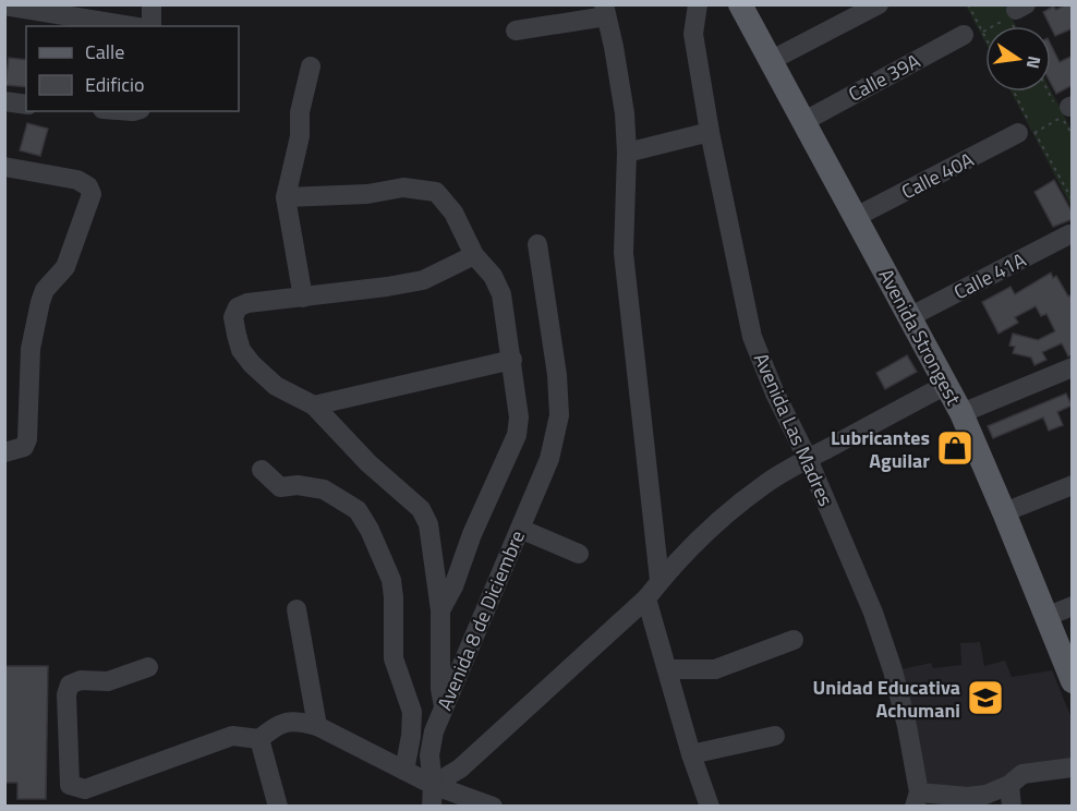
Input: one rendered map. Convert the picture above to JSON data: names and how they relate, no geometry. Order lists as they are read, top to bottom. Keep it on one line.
{"streets":{"main road":["Avenida Strongest"],"street":["Calle 39A","Calle 40A","Calle 41A","Avenida Las Madres","Avenida 8 de Diciembre"]},"crossings":[["Calle 39A","Avenida Strongest"],["Calle 40A","Avenida Strongest"],["Calle 41A","Avenida Strongest"]],"places":{"shop":["Lubricantes Aguilar"],"school or university":["Unidad Educativa Achumani"]},"legend":["Calle","Edificio"],"north":"right"}
